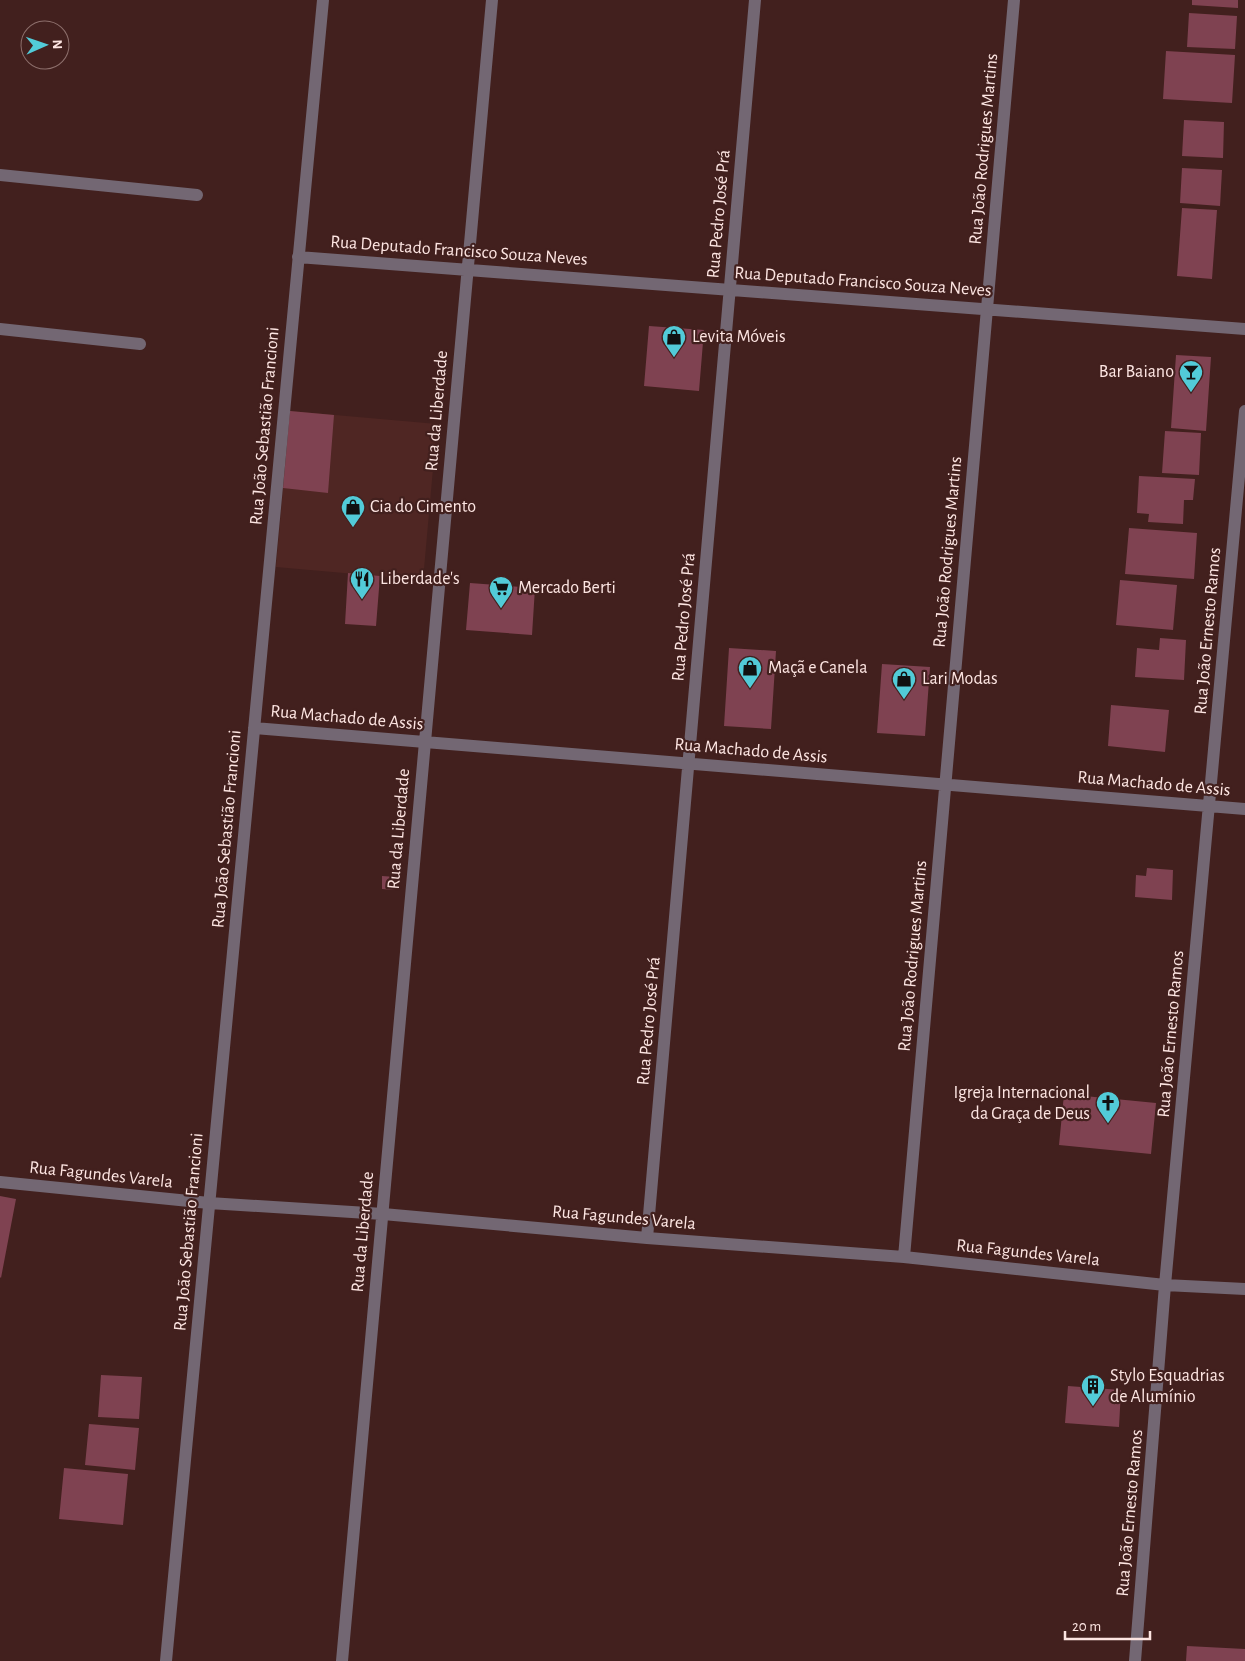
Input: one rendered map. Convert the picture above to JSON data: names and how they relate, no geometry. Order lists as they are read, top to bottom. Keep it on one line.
{"streets":{"street":["Rua João Rodrigues Martins","Rua Pedro José Prá","Rua Deputado Francisco Souza Neves","Rua da Liberdade","Rua João Sebastião Francioni","Rua João Ernesto Ramos","Rua Machado de Assis","Rua Fagundes Varela"]},"crossings":[["Rua João Rodrigues Martins","Rua Deputado Francisco Souza Neves"],["Rua João Rodrigues Martins","Rua Machado de Assis"],["Rua João Rodrigues Martins","Rua Fagundes Varela"],["Rua Pedro José Prá","Rua Deputado Francisco Souza Neves"],["Rua Pedro José Prá","Rua Machado de Assis"],["Rua Pedro José Prá","Rua Fagundes Varela"],["Rua Deputado Francisco Souza Neves","Rua da Liberdade"],["Rua Deputado Francisco Souza Neves","Rua João Sebastião Francioni"],["Rua da Liberdade","Rua Machado de Assis"],["Rua da Liberdade","Rua Fagundes Varela"],["Rua João Sebastião Francioni","Rua Machado de Assis"],["Rua João Sebastião Francioni","Rua Fagundes Varela"],["Rua João Ernesto Ramos","Rua Machado de Assis"],["Rua João Ernesto Ramos","Rua Fagundes Varela"]],"places":{"shop":["Levita Móveis","Cia do Cimento","Maçã e Canela","Lari Modas"],"bar":["Bar Baiano"],"restaurant":["Liberdade's"],"supermarket":["Mercado Berti"],"church":["Igreja Internacional da Graça de Deus"],"building":["Stylo Esquadrias de Alumínio"]},"scale_bar":"20 m","north":"right"}
